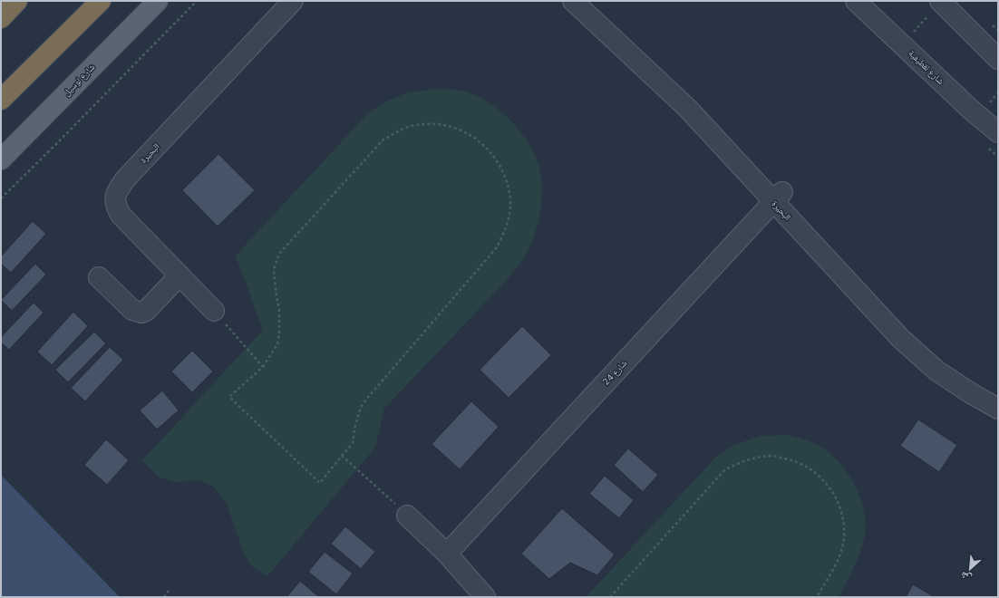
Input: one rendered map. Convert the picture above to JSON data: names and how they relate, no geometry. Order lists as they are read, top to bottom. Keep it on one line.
{"streets":{"main road":["شارع لوسيل"],"street":["شارع لقطيفية","البحيرة","شارع 24"]},"crossings":[["البحيرة","شارع 24"]],"north":"bottom left"}
